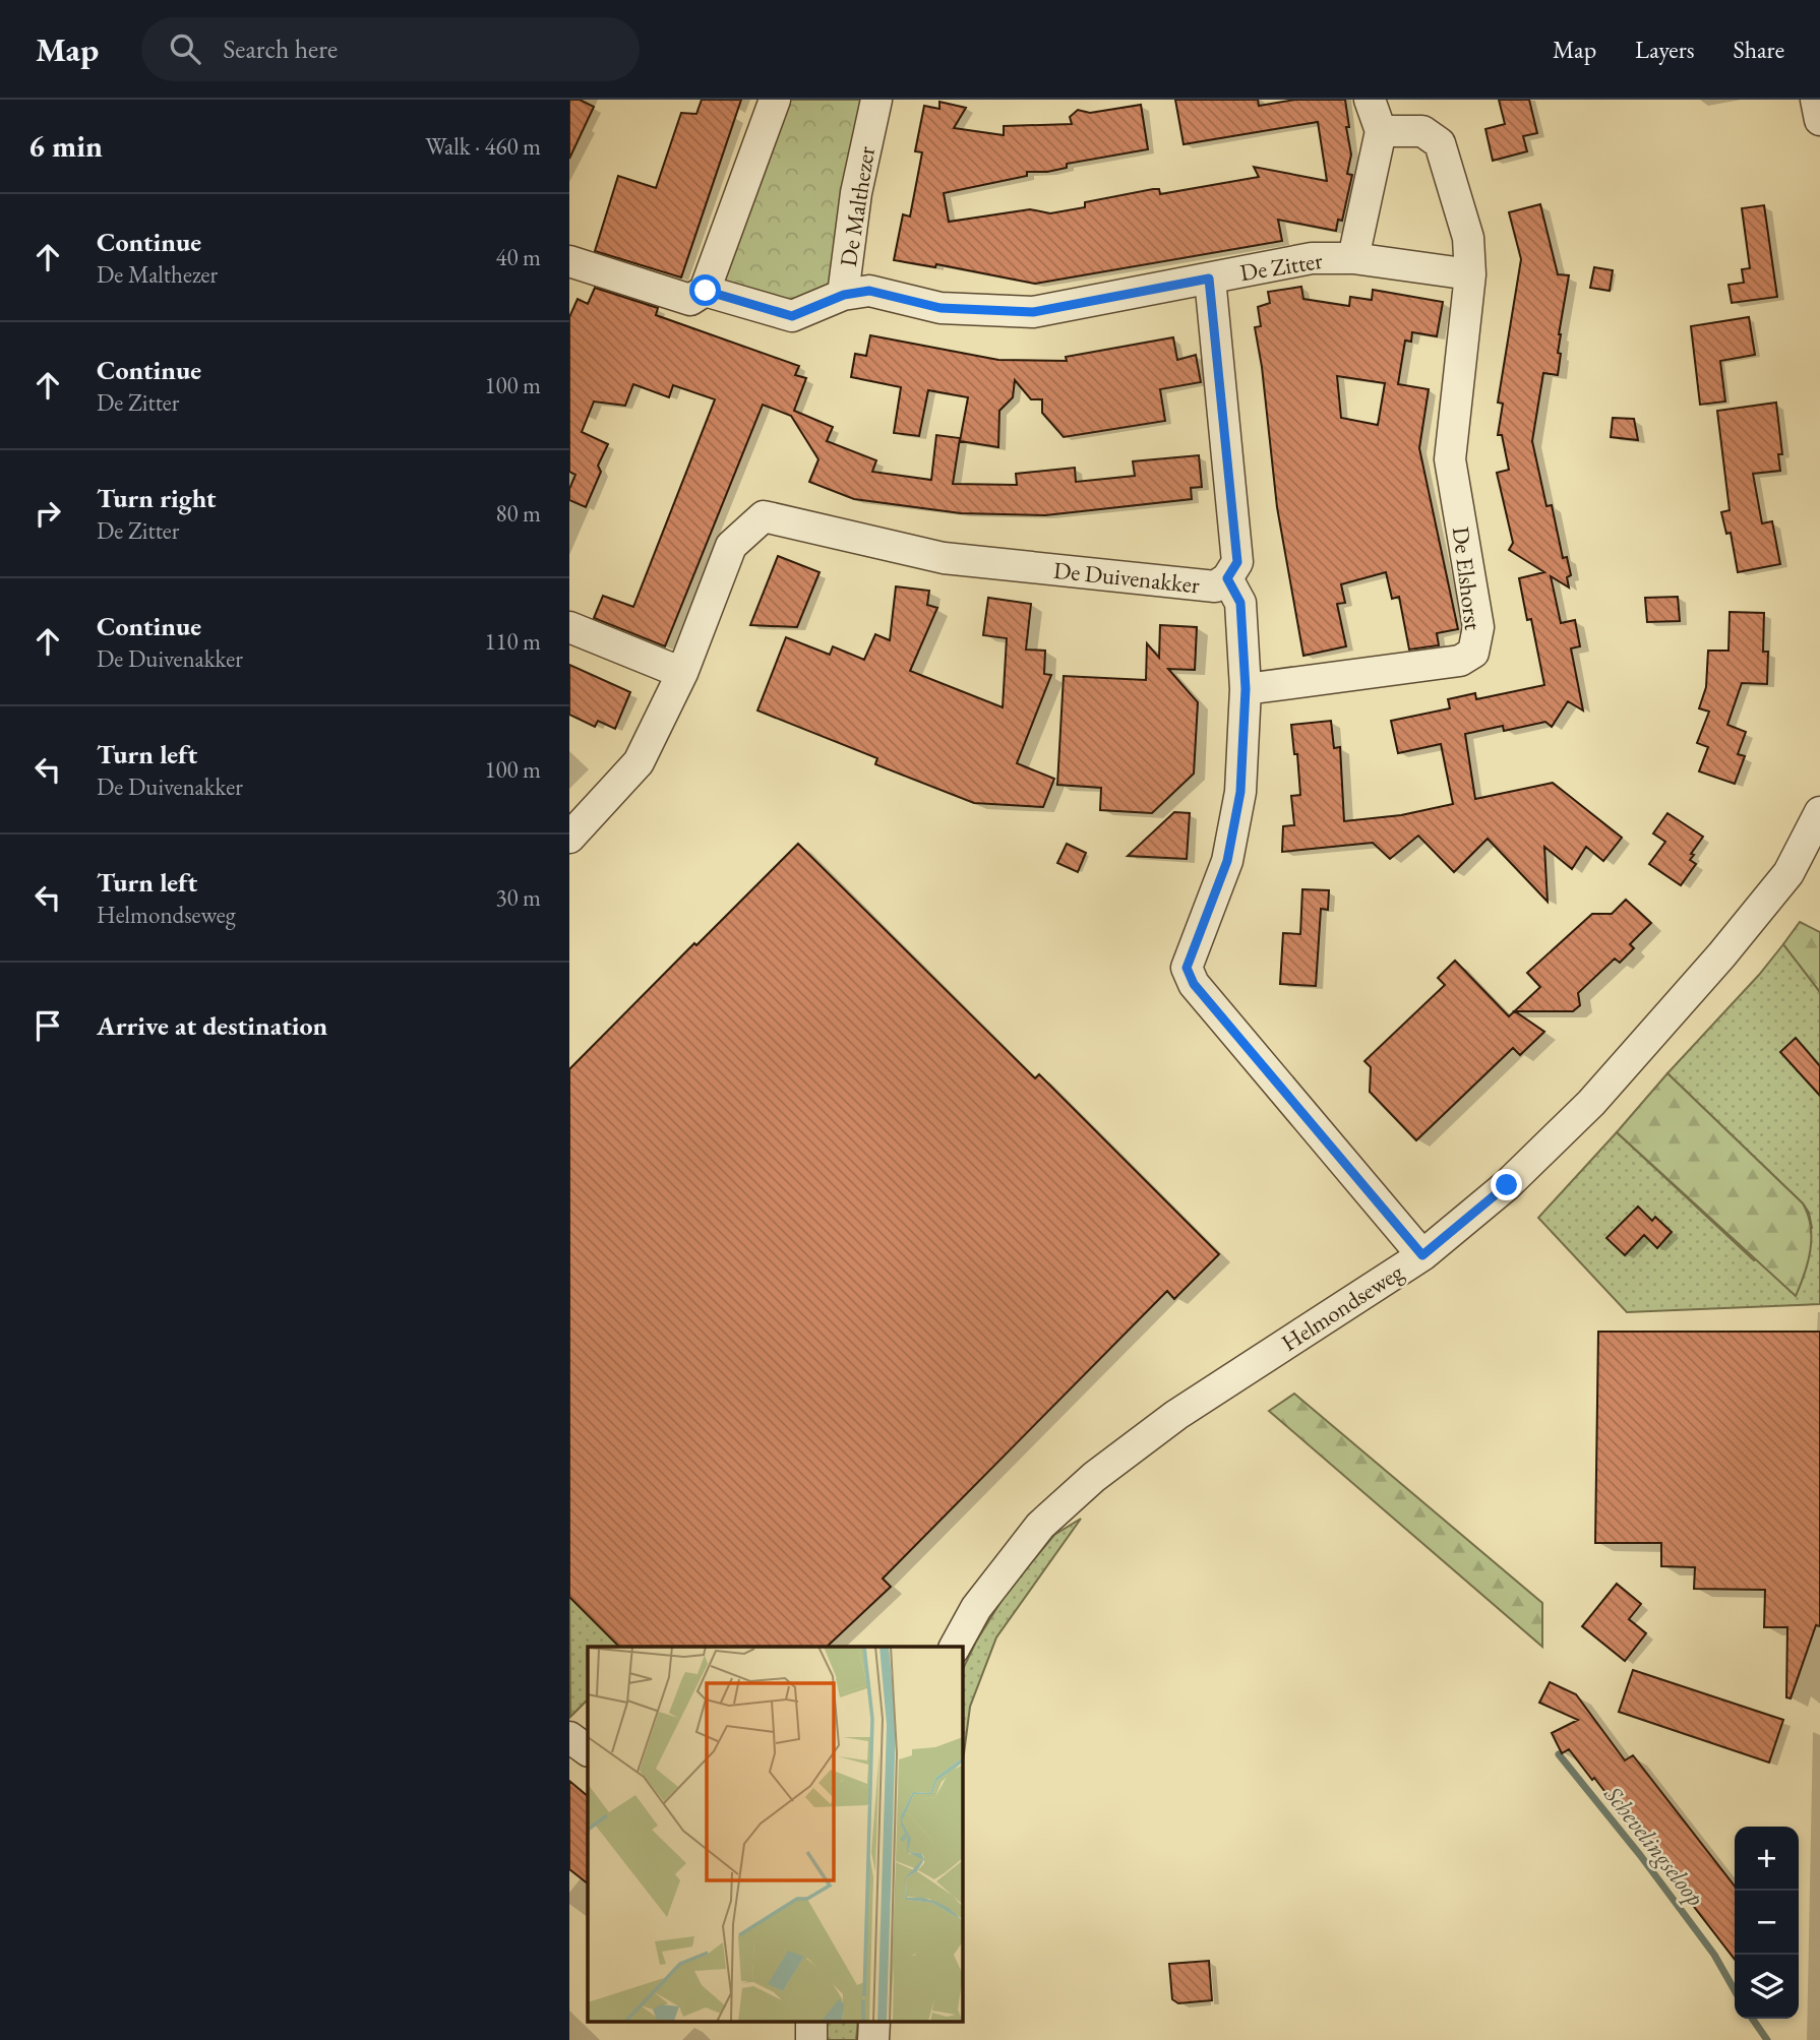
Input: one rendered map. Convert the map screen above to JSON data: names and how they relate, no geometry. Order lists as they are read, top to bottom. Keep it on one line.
{"streets":{"street":["De Malthezer","De Zitter","De Duivenakker","De Elshorst","Helmondseweg"]},"crossings":[["De Malthezer","De Zitter"],["De Zitter","De Duivenakker"],["De Duivenakker","De Elshorst"],["De Duivenakker","Helmondseweg"]],"water":["Schevelingseloop"],"page":{"header":"Map","search":"Search here","nav":["Map","Layers","Share"],"heading":["6 min","Walk · 460 m"],"list":[["Continue","De Malthezer","40 m"],["Continue","De Zitter","100 m"],["Turn right","De Zitter","80 m"],["Continue","De Duivenakker","110 m"],["Turn left","De Duivenakker","100 m"],["Turn left","Helmondseweg","30 m"],"Arrive at destination"],"map_buttons":["+","−"]}}
